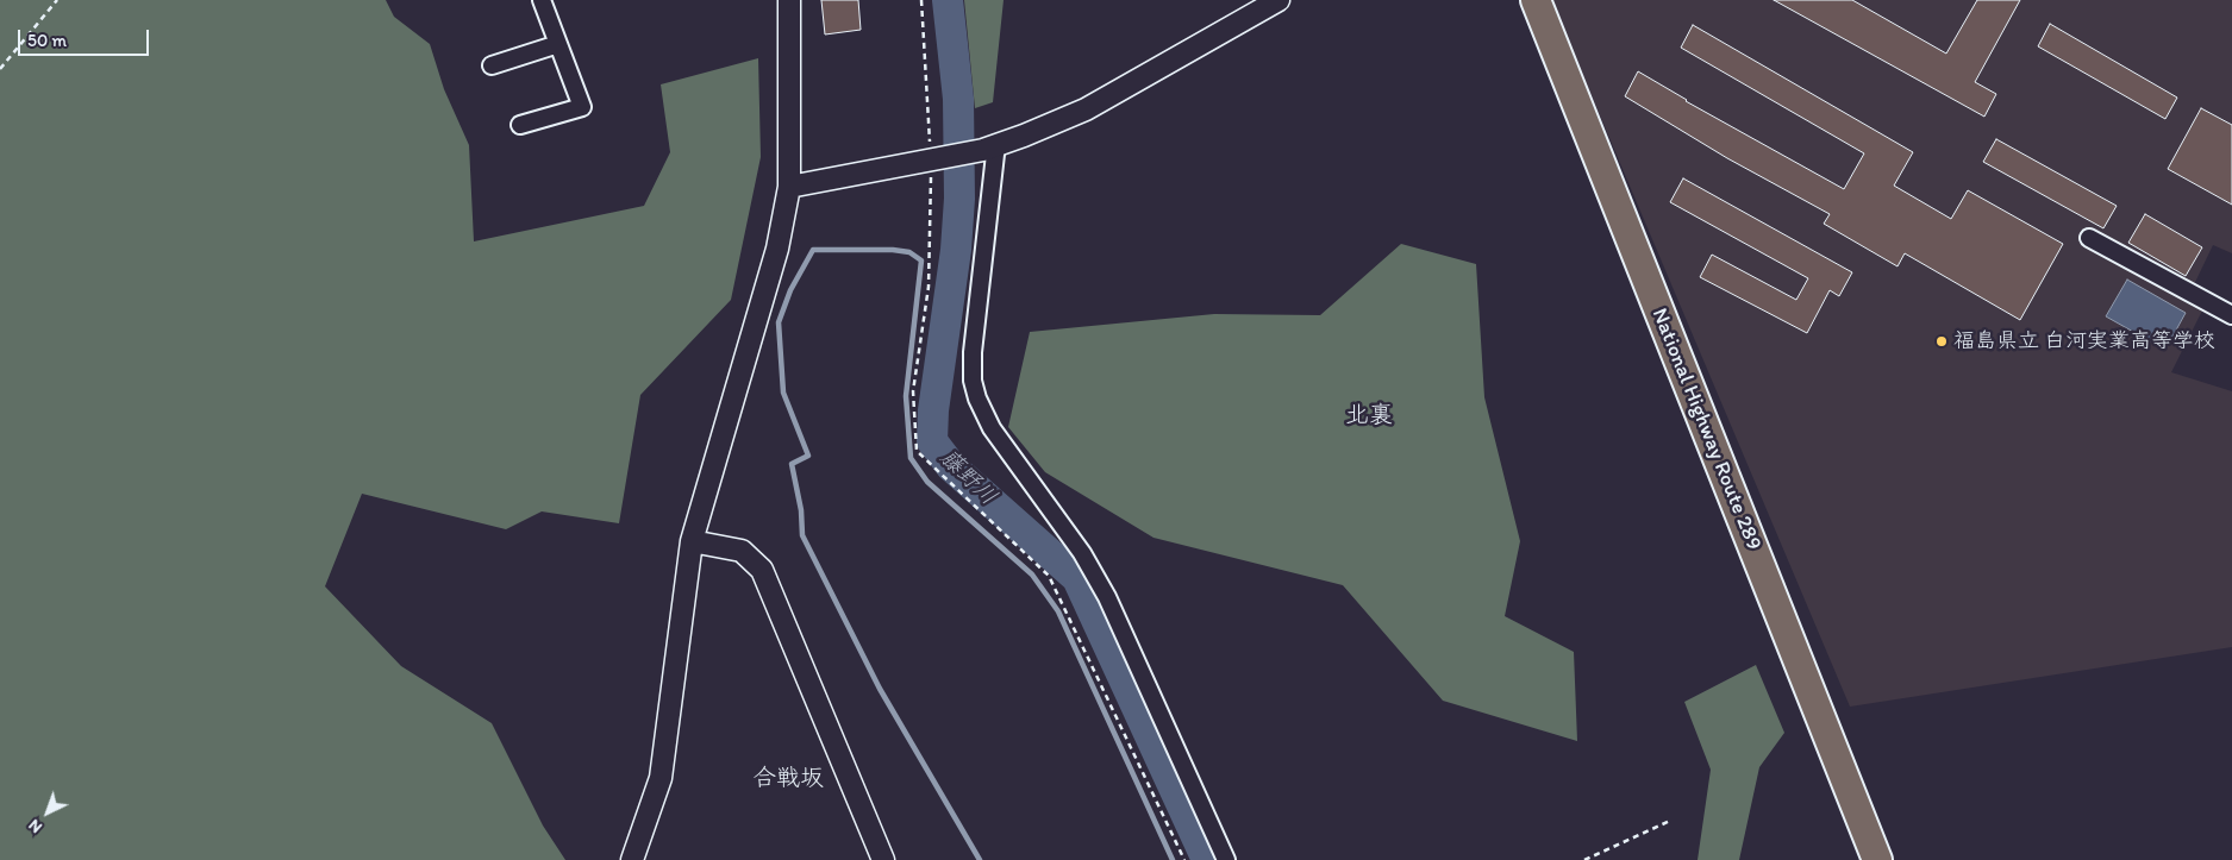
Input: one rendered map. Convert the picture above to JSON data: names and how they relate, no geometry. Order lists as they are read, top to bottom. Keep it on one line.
{"streets":{"highway":["National Highway Route 289"]},"districts":["北裏","合戦坂"],"water":["藤野川"],"places":["福島県立 白河実業高等学校"],"scale_bar":"50 m","north":"bottom left"}
